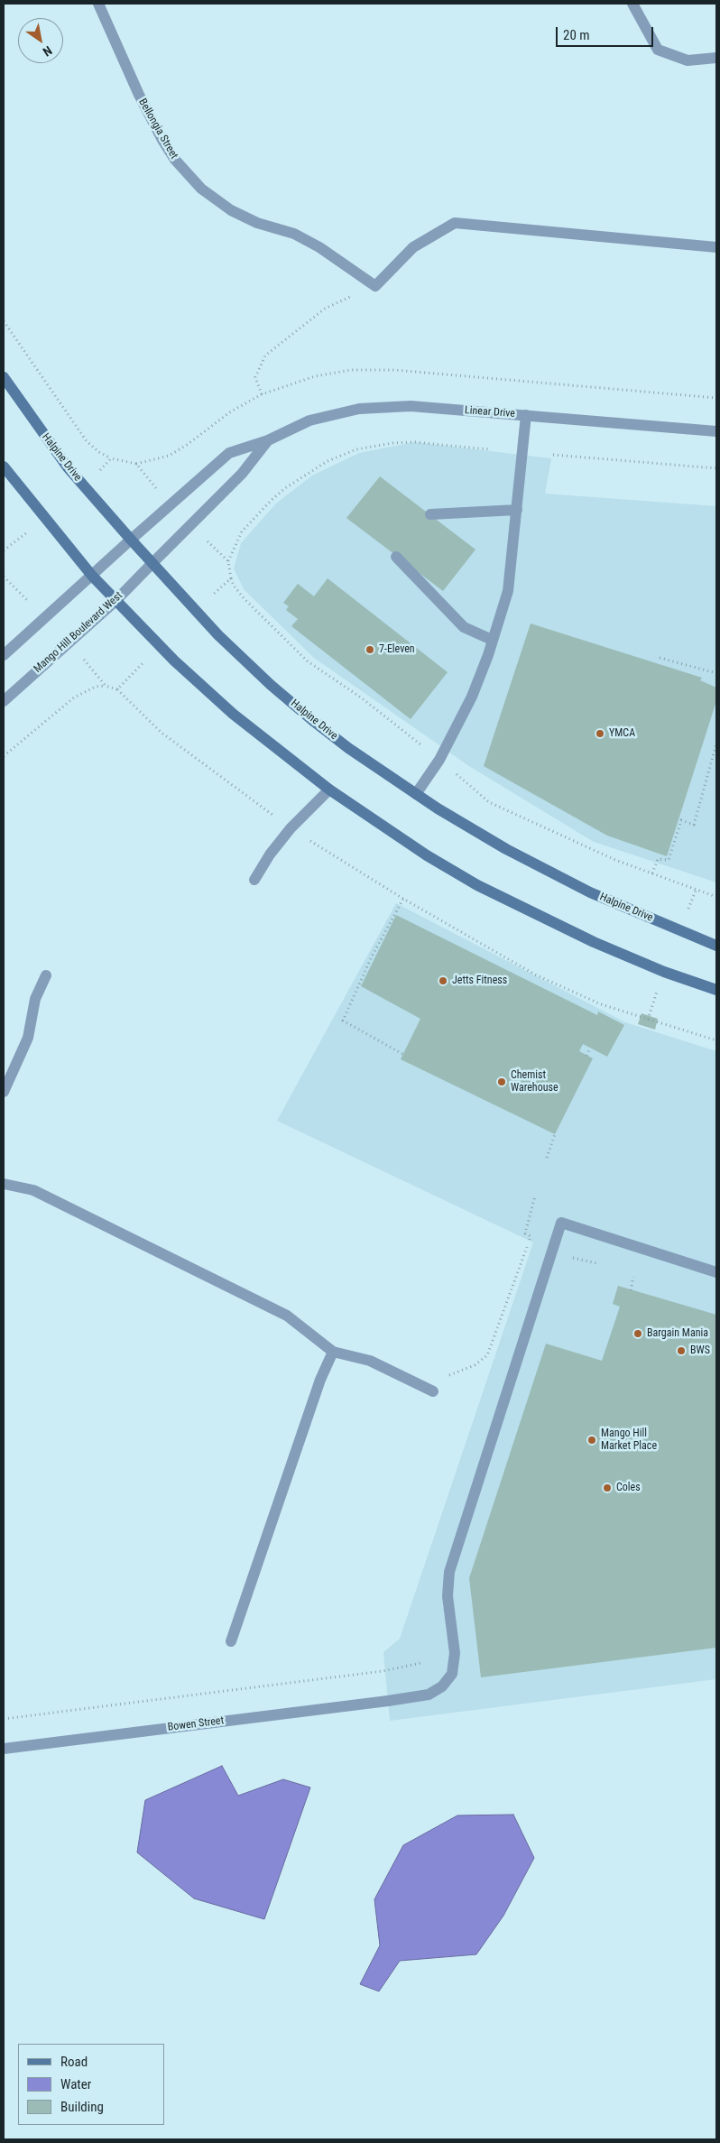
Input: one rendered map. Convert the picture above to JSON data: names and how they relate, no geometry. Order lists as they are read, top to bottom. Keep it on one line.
{"streets":{"main road":["Halpine Drive"],"street":["Bellongia Street","Linear Drive","Mango Hill Boulevard West","Bowen Street"]},"crossings":[["Linear Drive","Halpine Drive"],["Linear Drive","Mango Hill Boulevard West"],["Halpine Drive","Mango Hill Boulevard West"]],"places":["7-Eleven","YMCA","Jetts Fitness","Chemist Warehouse","Bargain Mania","BWS","Mango Hill Market Place","Coles"],"legend":["Road","Water","Building"],"scale_bar":"20 m","north":"bottom right"}
